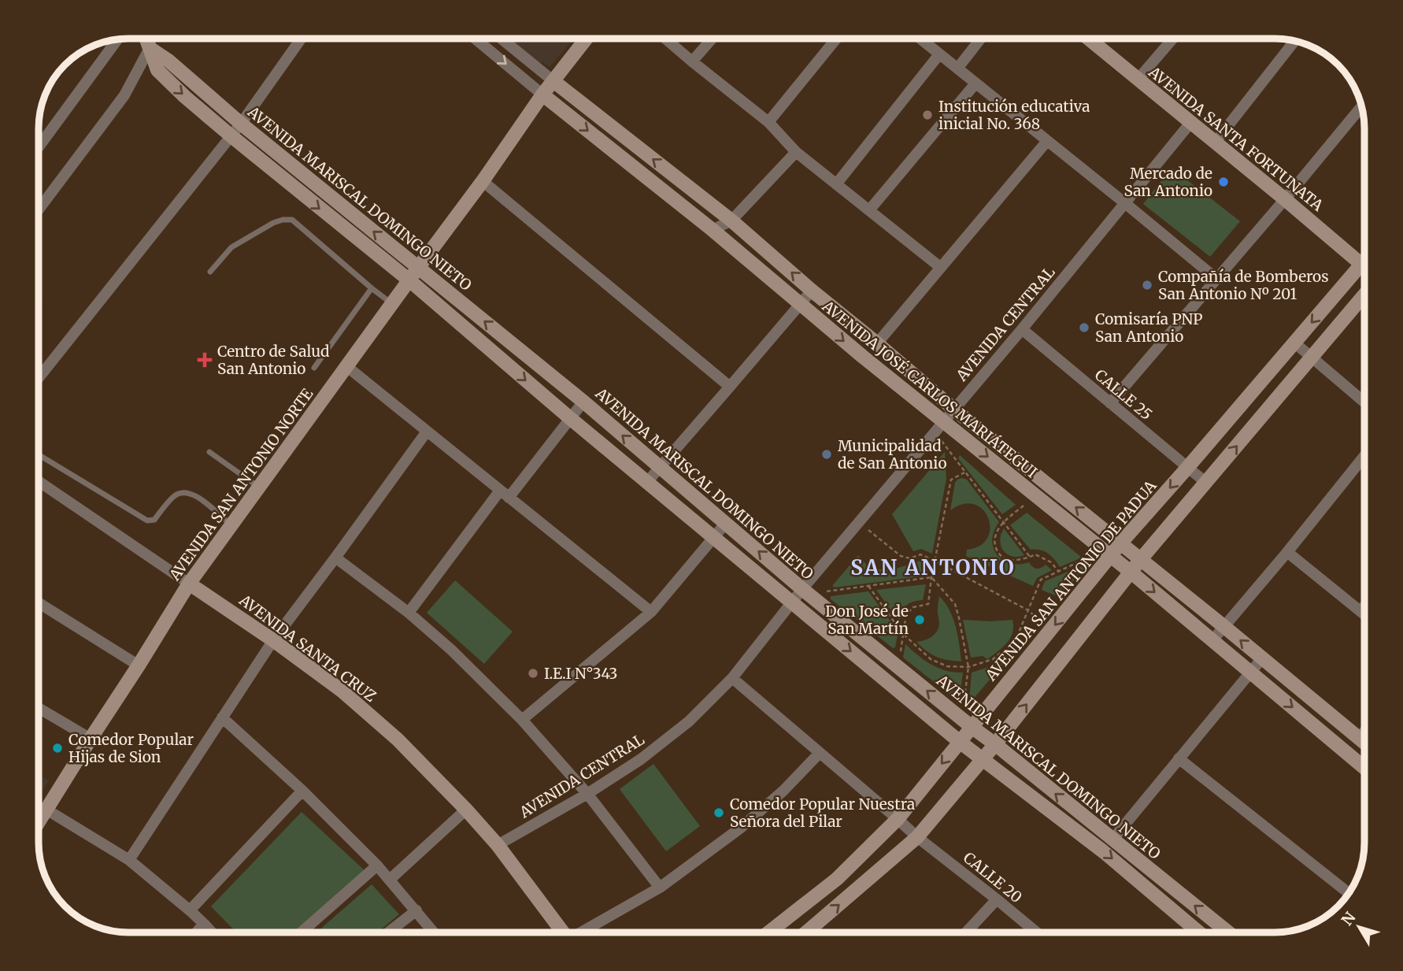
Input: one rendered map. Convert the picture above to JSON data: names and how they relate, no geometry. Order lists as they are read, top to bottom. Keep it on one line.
{"streets":{"street":["AVENIDA SANTA FORTUNATA","AVENIDA MARISCAL DOMINGO NIETO","AVENIDA CENTRAL","AVENIDA JOSÉ CARLOS MARIÁTEGUI","CALLE 25","AVENIDA SAN ANTONIO NORTE","AVENIDA SAN ANTONIO DE PADUA","AVENIDA SANTA CRUZ","CALLE 20"]},"crossings":[["AVENIDA SANTA FORTUNATA","AVENIDA CENTRAL"],["AVENIDA SANTA FORTUNATA","AVENIDA SAN ANTONIO DE PADUA"],["AVENIDA MARISCAL DOMINGO NIETO","AVENIDA CENTRAL"],["AVENIDA MARISCAL DOMINGO NIETO","AVENIDA SAN ANTONIO NORTE"],["AVENIDA MARISCAL DOMINGO NIETO","AVENIDA SAN ANTONIO DE PADUA"],["AVENIDA CENTRAL","AVENIDA JOSÉ CARLOS MARIÁTEGUI"],["AVENIDA CENTRAL","CALLE 25"],["AVENIDA CENTRAL","AVENIDA SANTA CRUZ"],["AVENIDA CENTRAL","CALLE 20"],["AVENIDA JOSÉ CARLOS MARIÁTEGUI","AVENIDA SAN ANTONIO NORTE"],["AVENIDA JOSÉ CARLOS MARIÁTEGUI","AVENIDA SAN ANTONIO DE PADUA"],["CALLE 25","AVENIDA SAN ANTONIO DE PADUA"],["AVENIDA SAN ANTONIO NORTE","AVENIDA SANTA CRUZ"],["AVENIDA SAN ANTONIO DE PADUA","CALLE 20"]],"districts":["SAN ANTONIO"],"places":{"other":["Institución educativa inicial No. 368","Mercado de San Antonio","Compañía de Bomberos San Antonio Nº 201","Comisaría PNP San Antonio","Municipalidad de San Antonio","Don José de San Martín","I.E.I N°343","Comedor Popular Hijas de Sion","Comedor Popular Nuestra Señora del Pilar"],"health":["Centro de Salud San Antonio"]},"north":"top left"}
